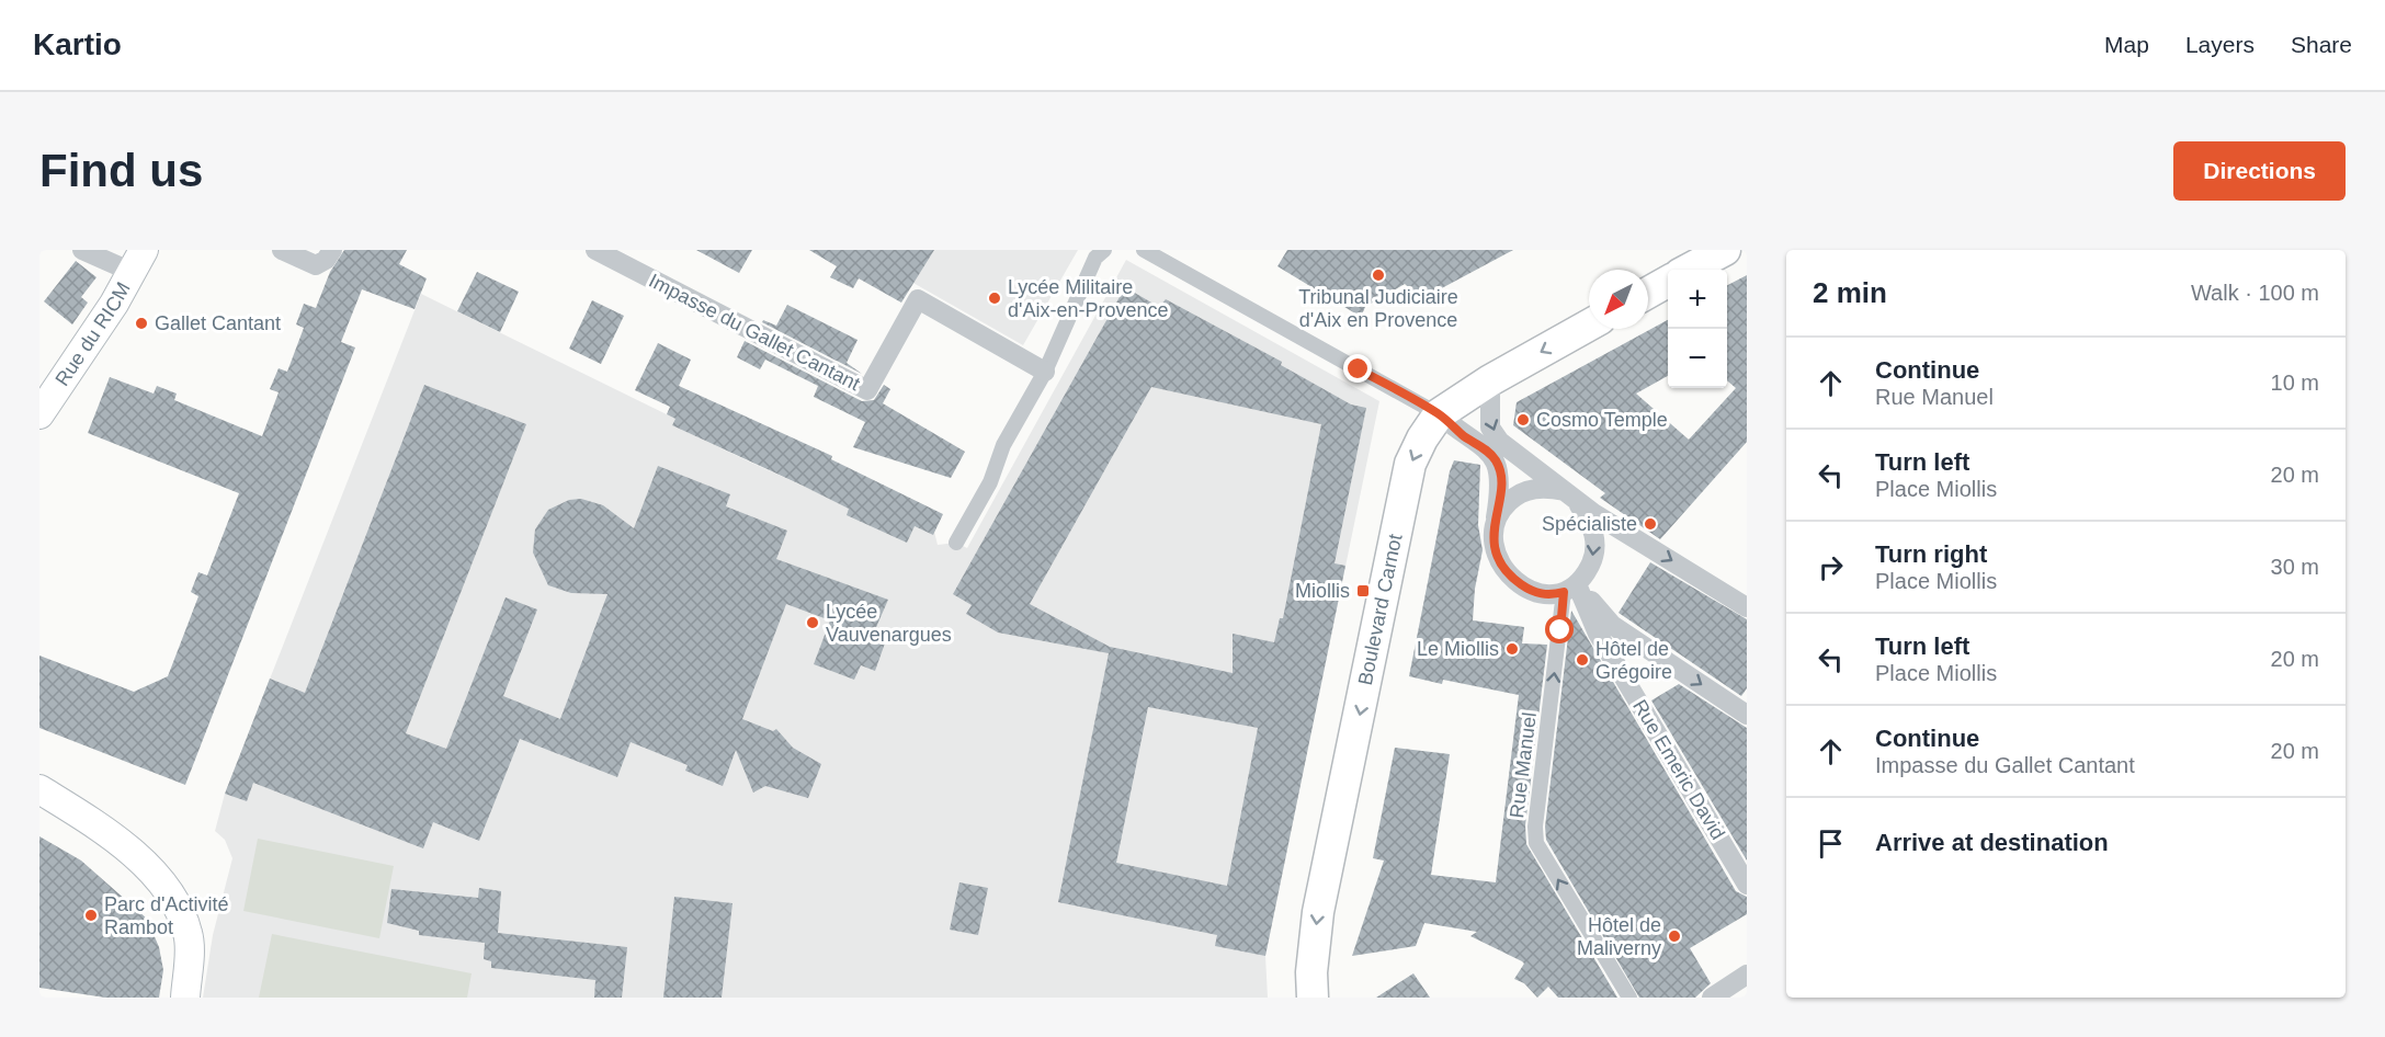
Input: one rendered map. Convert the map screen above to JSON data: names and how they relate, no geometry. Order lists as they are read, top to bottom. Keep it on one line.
{"streets":{"main road":["Rue du RICM","Boulevard Carnot"],"street":["Impasse du Gallet Cantant","Rue Manuel","Rue Emeric David"]},"crossings":[["Rue Manuel","Rue Emeric David"]],"one_way":["Boulevard Carnot","Rue Manuel"],"places":{"other":["Tribunal Judiciaire d'Aix en Provence","Lycée Militaire d'Aix-en-Provence","Gallet Cantant","Cosmo Temple","Spécialiste","Lycée Vauvenargues","Le Miollis","Hôtel de Grégoire","Parc d'Activité Rambot","Hôtel de Maliverny"],"transit":["Miollis"]},"north":"bottom left","page":{"header":"Kartio","nav":["Map","Layers","Share"],"buttons":"Directions","title":"Find us","heading":["2 min","Walk · 100 m"],"map_buttons":["+","−"],"list":[["Continue","Rue Manuel","10 m"],["Turn left","Place Miollis","20 m"],["Turn right","Place Miollis","30 m"],["Turn left","Place Miollis","20 m"],["Continue","Impasse du Gallet Cantant","20 m"],"Arrive at destination"]}}
